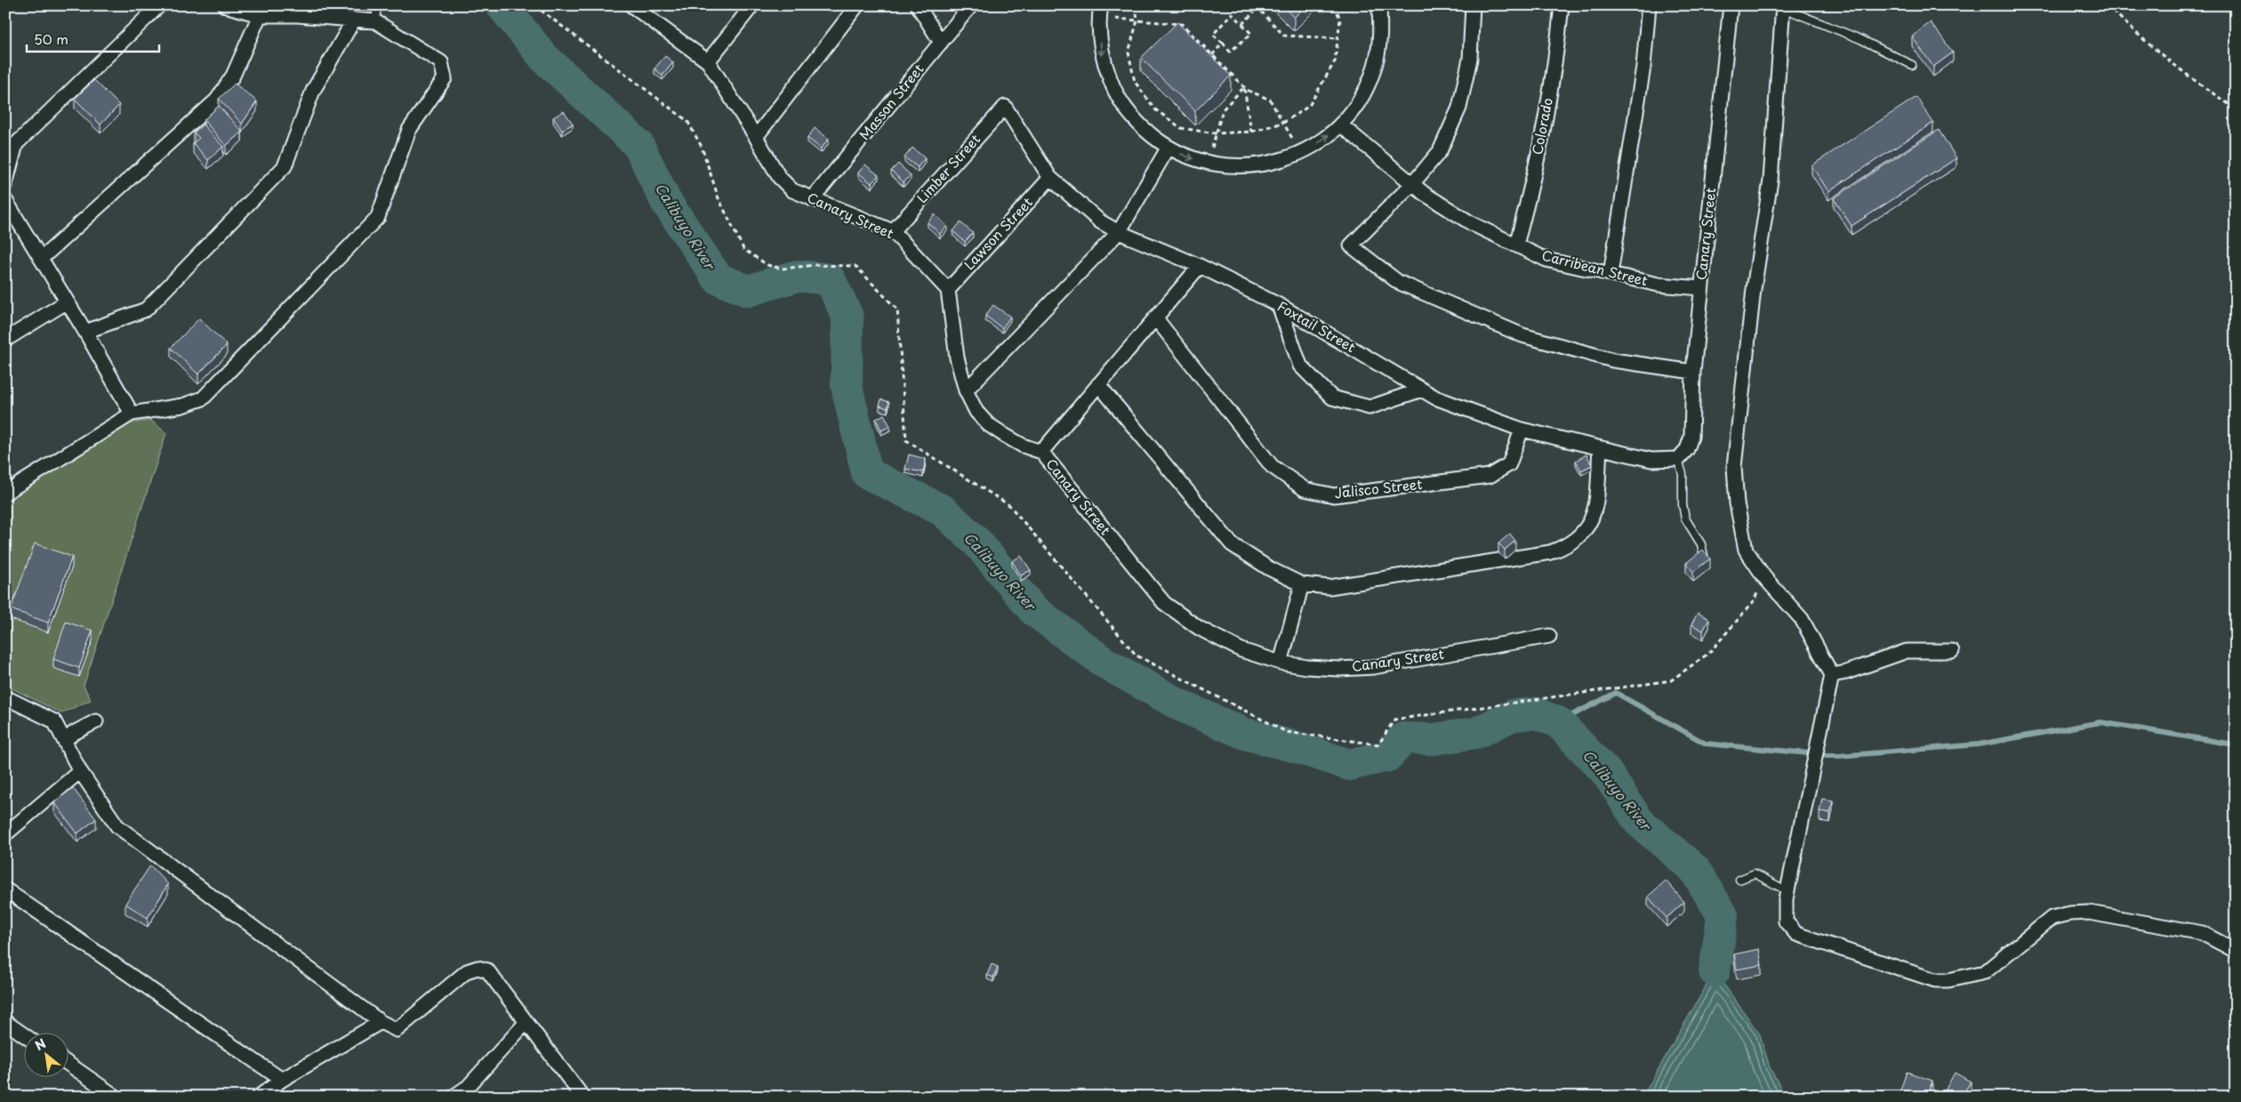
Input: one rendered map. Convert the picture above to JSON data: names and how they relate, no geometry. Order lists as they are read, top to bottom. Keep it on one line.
{"streets":{"street":["Masson Street","Colorado","Limber Street","Canary Street","Lawson Street","Carribean Street","Foxtail Street","Jalisco Street"]},"crossings":[["Masson Street","Canary Street"],["Colorado","Carribean Street"],["Limber Street","Canary Street"],["Limber Street","Foxtail Street"],["Canary Street","Lawson Street"],["Canary Street","Carribean Street"],["Canary Street","Foxtail Street"],["Lawson Street","Foxtail Street"],["Foxtail Street","Jalisco Street"]],"water":["Calibuyo River"],"scale_bar":"50 m","north":"top left"}
